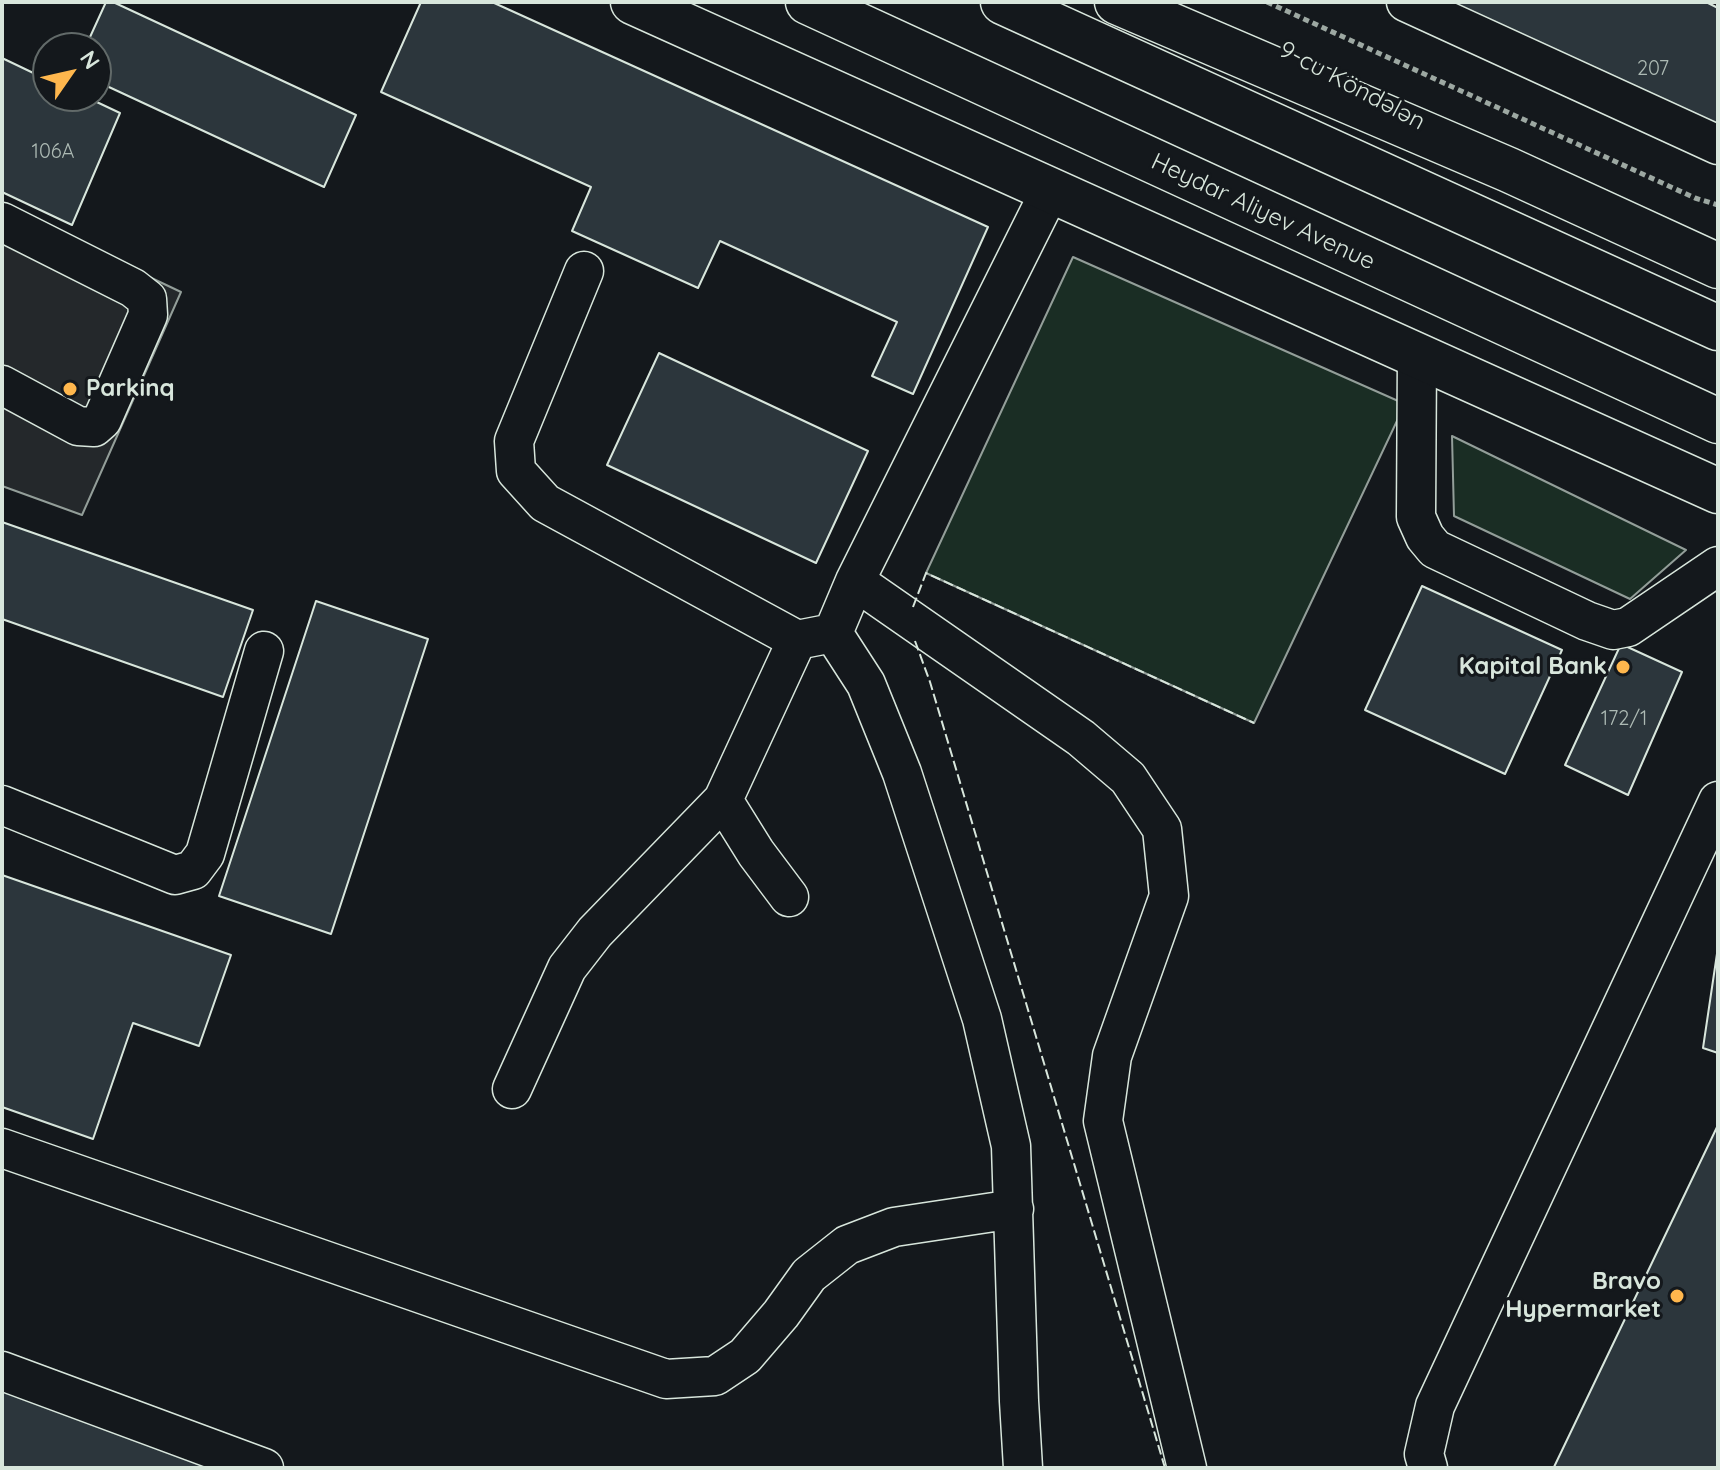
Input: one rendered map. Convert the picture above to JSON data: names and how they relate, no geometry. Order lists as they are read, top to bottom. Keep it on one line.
{"streets":{"main road":["9-cu Köndələn","Heydar Aliyev Avenue"]},"places":["Parkinq","Kapital Bank","Bravo Hypermarket"],"house_numbers":["207","106A","172/1"],"north":"top right"}
